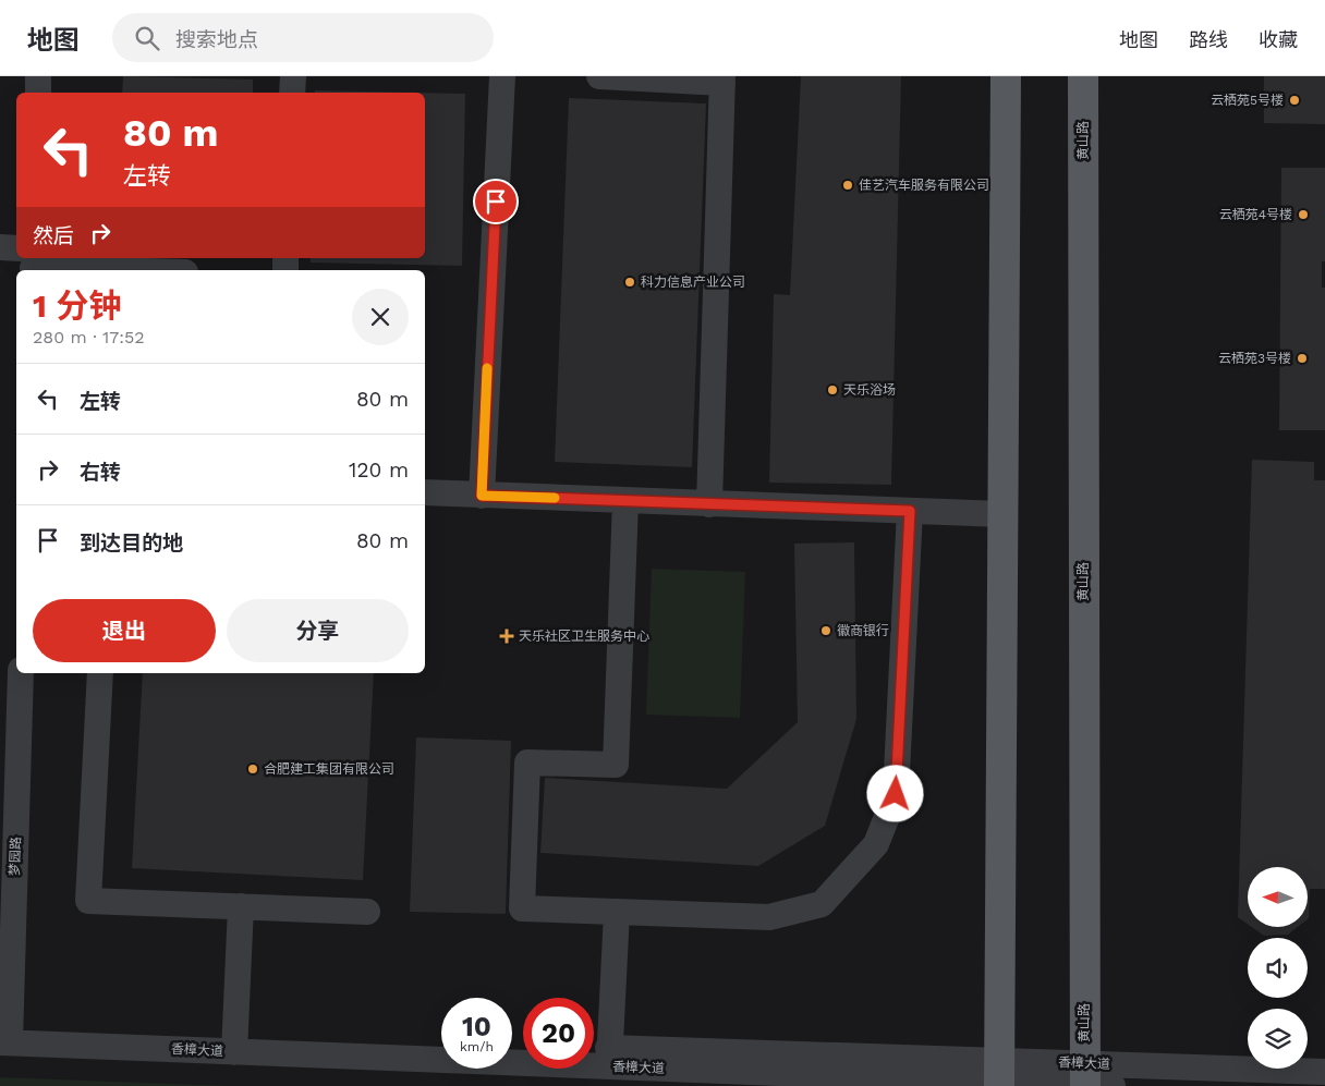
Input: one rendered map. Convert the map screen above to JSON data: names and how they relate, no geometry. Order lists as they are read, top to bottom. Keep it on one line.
{"streets":{"main road":["黄山路"],"street":["梦园路","香樟大道"]},"crossings":[["黄山路","香樟大道"],["梦园路","香樟大道"]],"places":{"other":["云栖苑5号楼","佳艺汽车服务有限公司","云栖苑4号楼","科力信息产业公司","云栖苑3号楼","天乐浴场","徽商银行","合肥建工集团有限公司"],"health":["天乐社区卫生服务中心"]},"north":"left","page":{"header":"地图","search":"搜索地点","nav":["地图","路线","收藏"],"turn":["80 m","左转"],"then":"然后","heading":["1 分钟","280 m · 17:52"],"list":[{"name":"左转","value":"80 m"},{"name":"右转","value":"120 m"},{"name":"到达目的地","value":"80 m"}],"buttons":["退出","分享"],"speed":"10 km/h","limit":"20"}}
